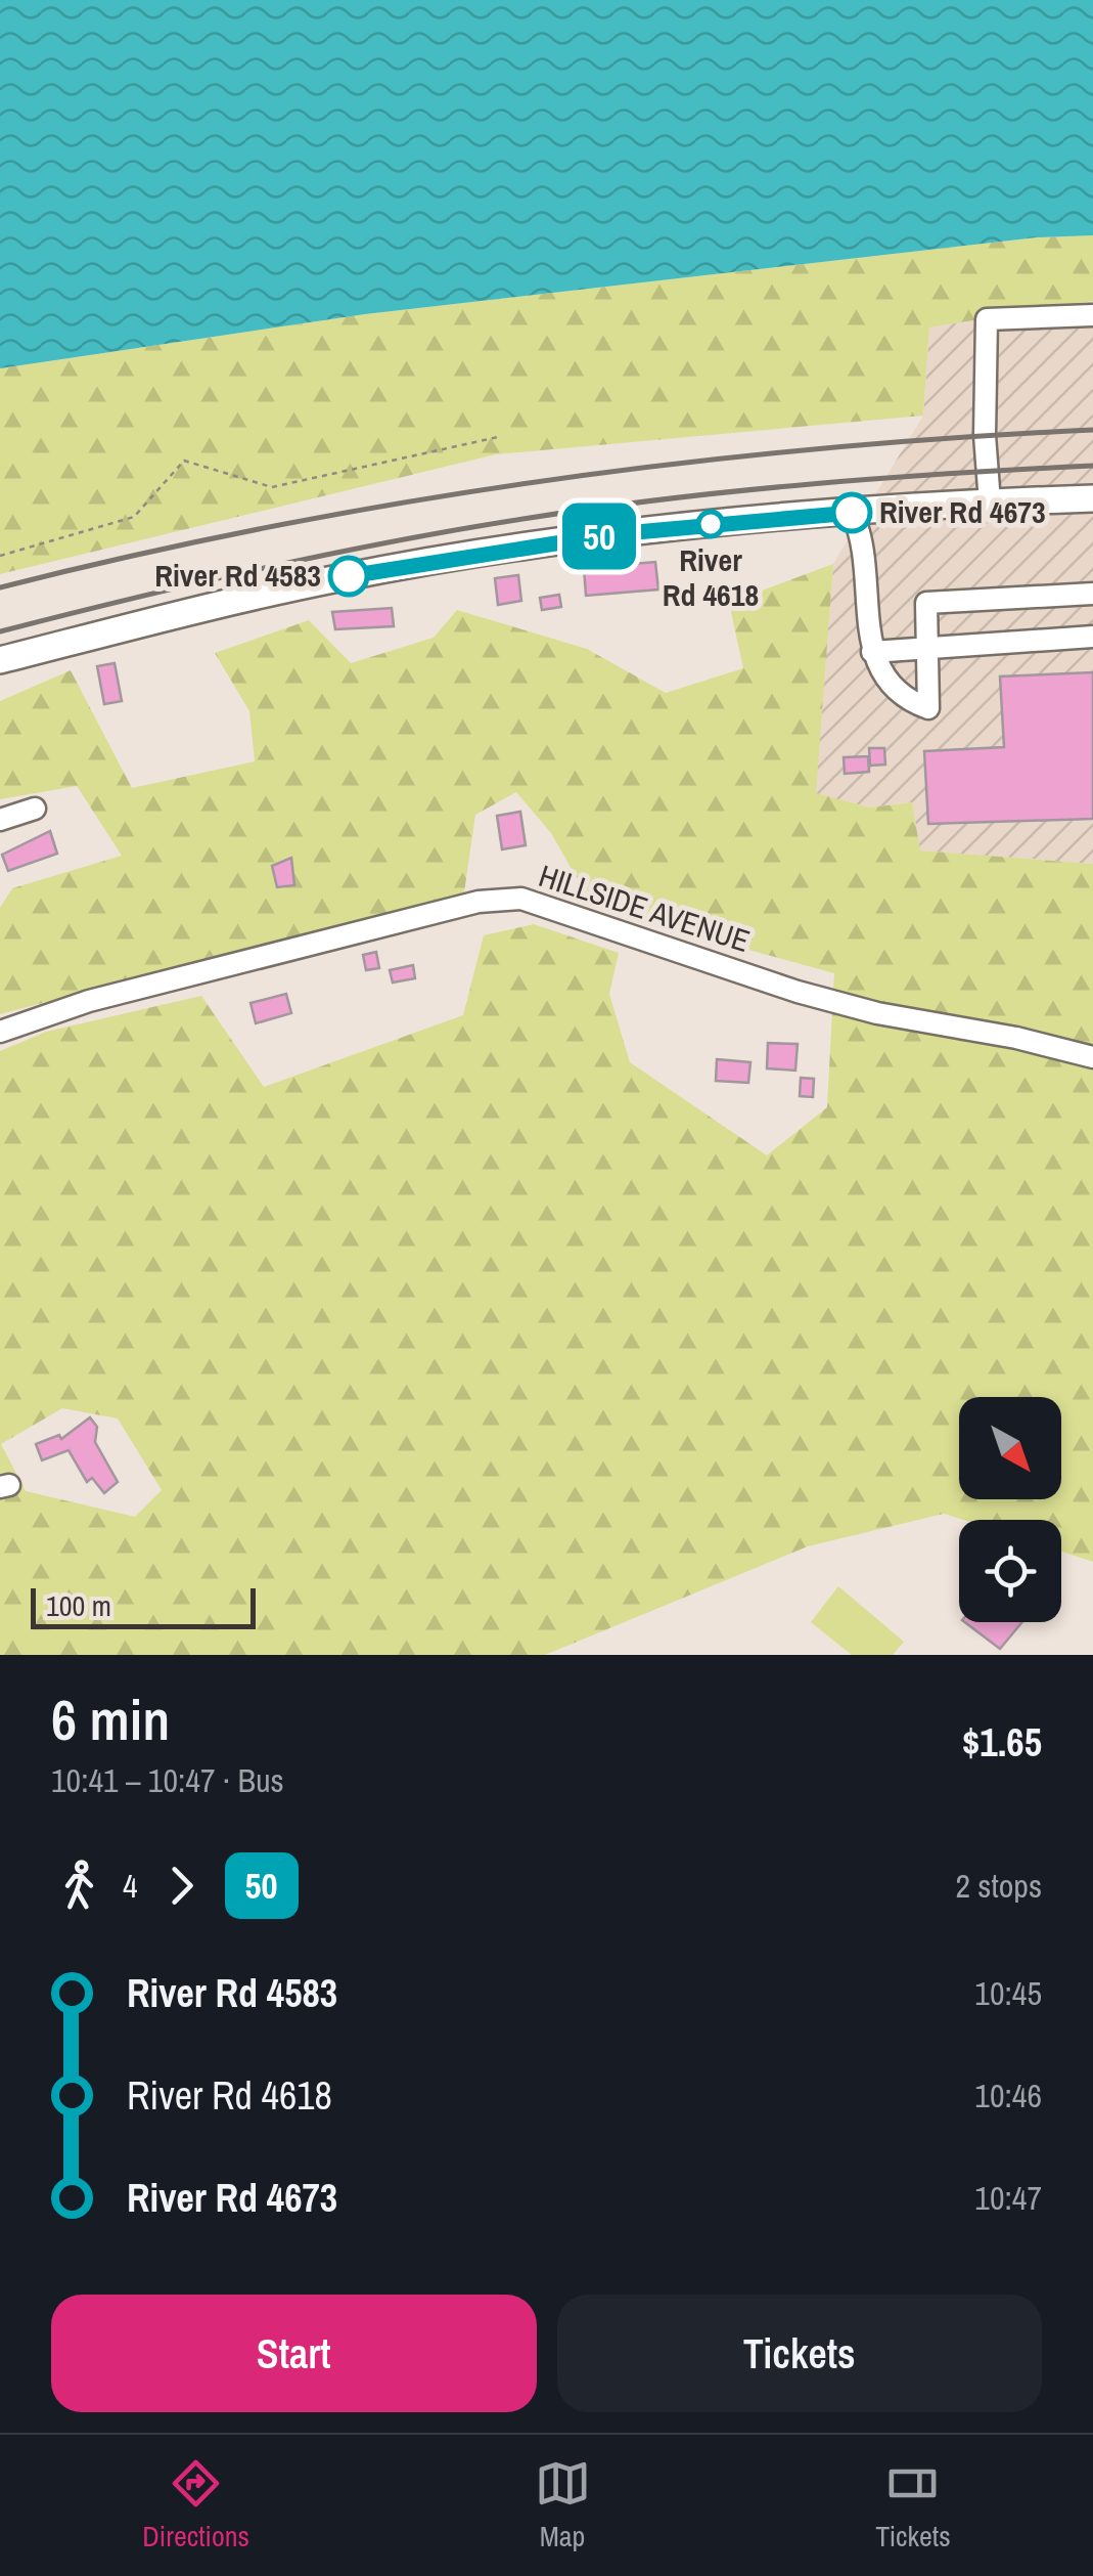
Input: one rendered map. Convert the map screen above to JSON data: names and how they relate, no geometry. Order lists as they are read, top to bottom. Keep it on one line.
{"streets":{"street":["HILLSIDE AVENUE"]},"places":["River Rd 4673","River Rd 4618","River Rd 4583"],"lines":["bus line 50"],"scale_bar":"100 m","north":"bottom right","page":{"on_map":"50","scale":"100 m","heading":["6 min","10:41 – 10:47 · Bus","$1.65"],"legs":["4","50","2 stops"],"list":[{"name":"River Rd 4583","value":"10:45"},{"name":"River Rd 4618","value":"10:46"},{"name":"River Rd 4673","value":"10:47"}],"buttons":["Start","Tickets"],"tabs":["Directions","Map","Tickets"]}}
